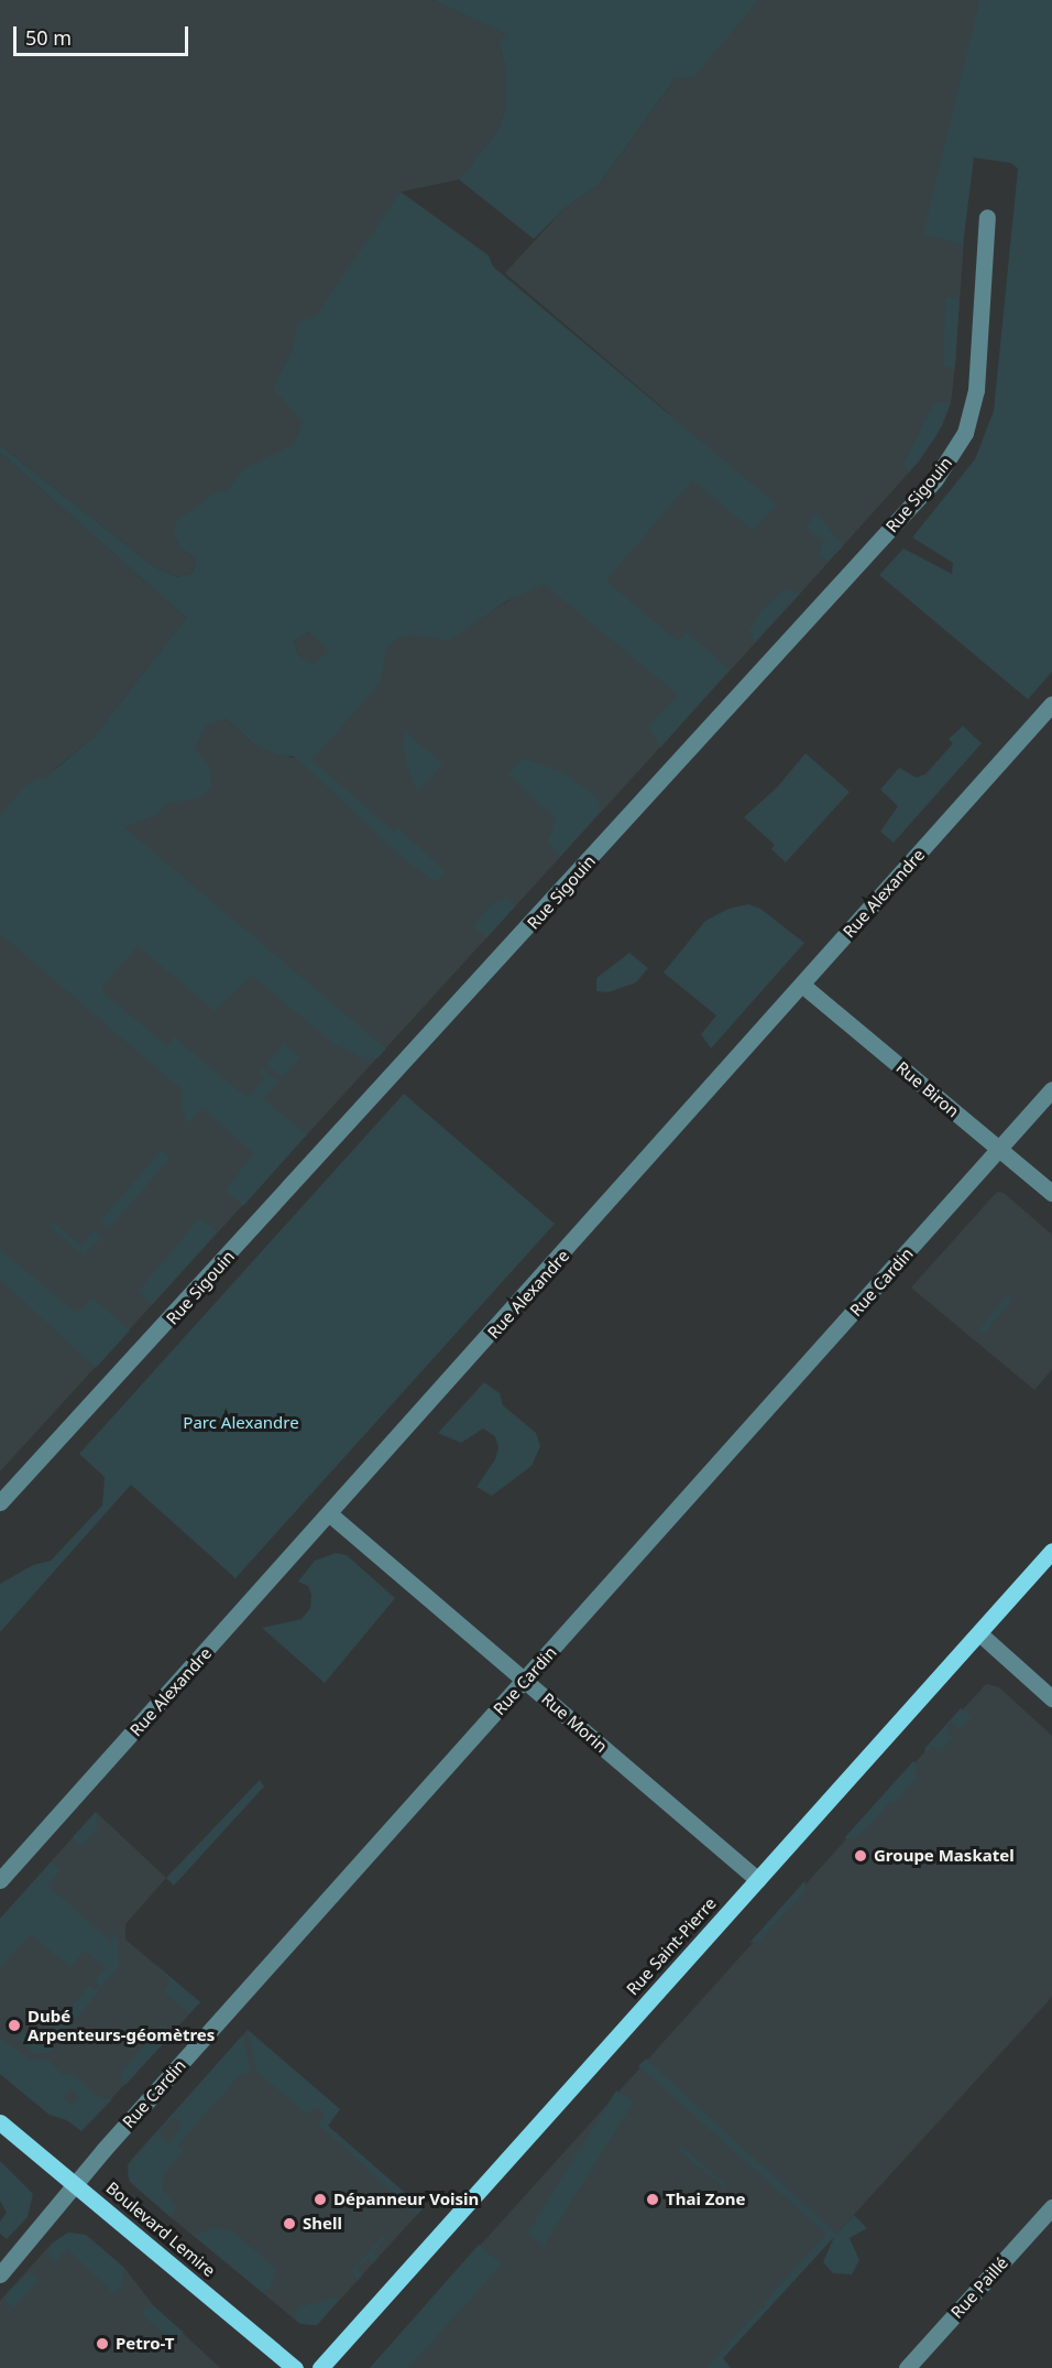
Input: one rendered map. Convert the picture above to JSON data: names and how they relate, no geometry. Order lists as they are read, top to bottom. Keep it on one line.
{"streets":{"main road":["Rue Saint-Pierre","Boulevard Lemire"],"street":["Rue Sigouin","Rue Alexandre","Rue Biron","Rue Cardin","Rue Morin","Rue Paillé"]},"crossings":[["Rue Alexandre","Rue Biron"],["Rue Alexandre","Rue Morin"],["Rue Biron","Rue Cardin"],["Rue Cardin","Rue Morin"],["Rue Cardin","Boulevard Lemire"],["Rue Morin","Rue Saint-Pierre"]],"parks":["Parc Alexandre"],"places":["Groupe Maskatel","Dubé Arpenteurs-géomètres","Dépanneur Voisin","Thai Zone","Shell","Petro-T"],"scale_bar":"50 m"}
